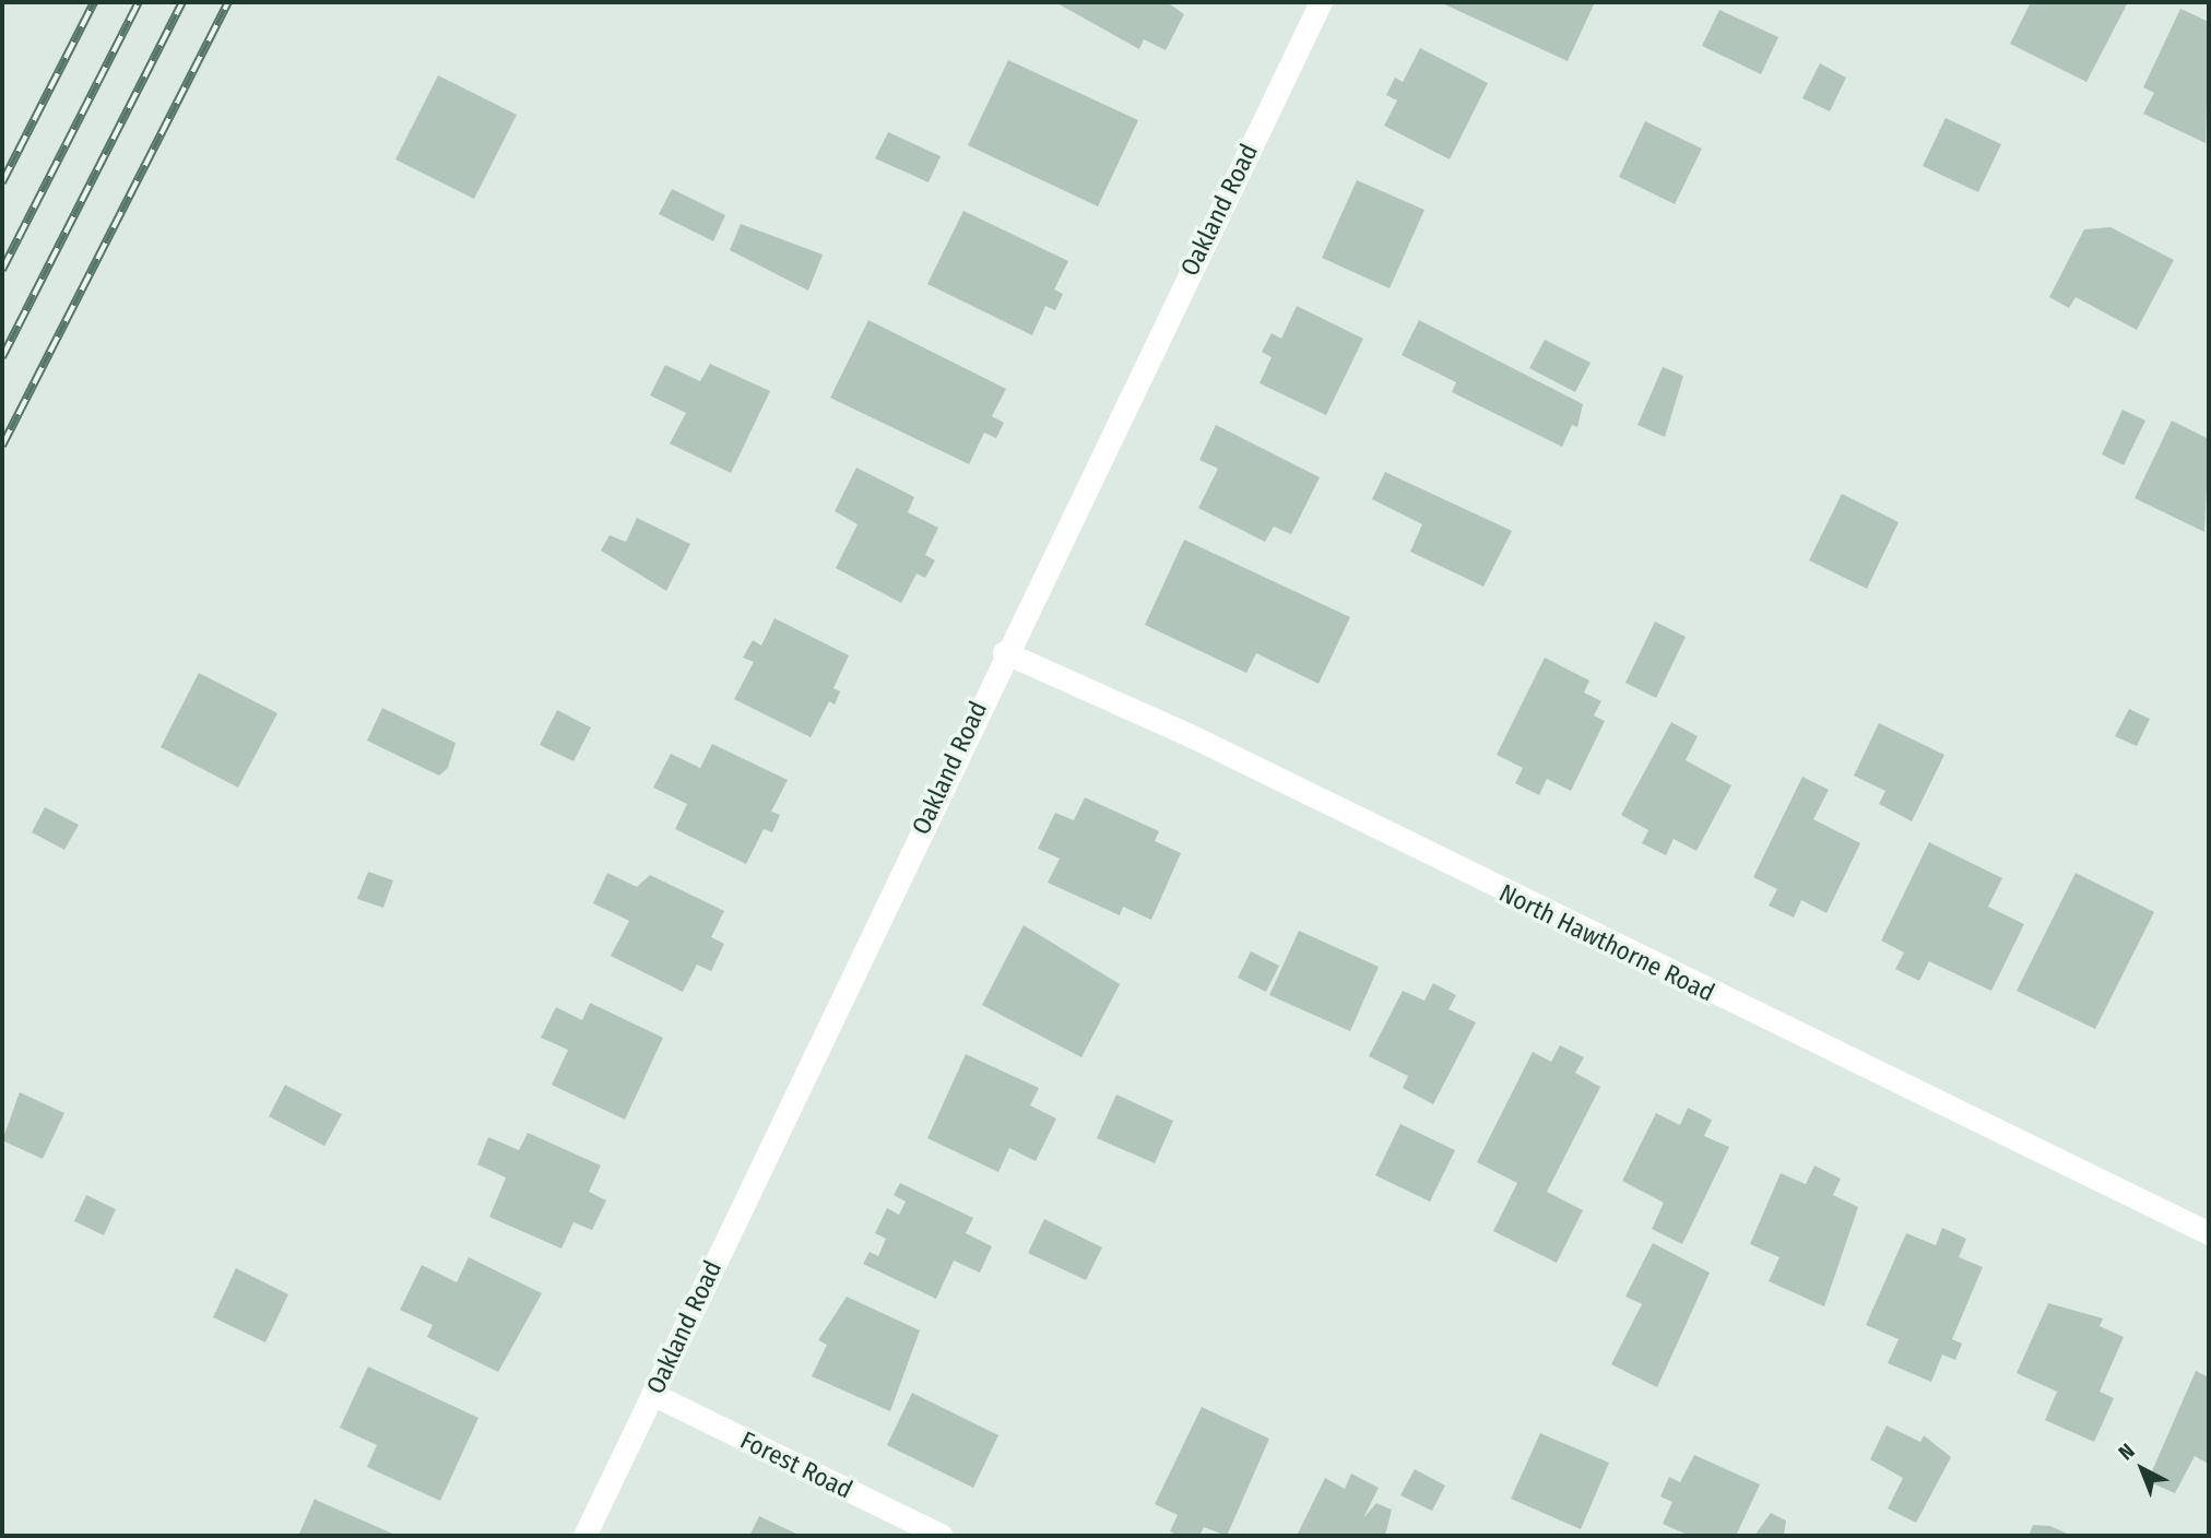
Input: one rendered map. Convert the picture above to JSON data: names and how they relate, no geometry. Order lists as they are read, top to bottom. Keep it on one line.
{"streets":{"street":["Oakland Road","North Hawthorne Road","Forest Road"]},"crossings":[["Oakland Road","North Hawthorne Road"],["Oakland Road","Forest Road"]],"north":"top left"}
